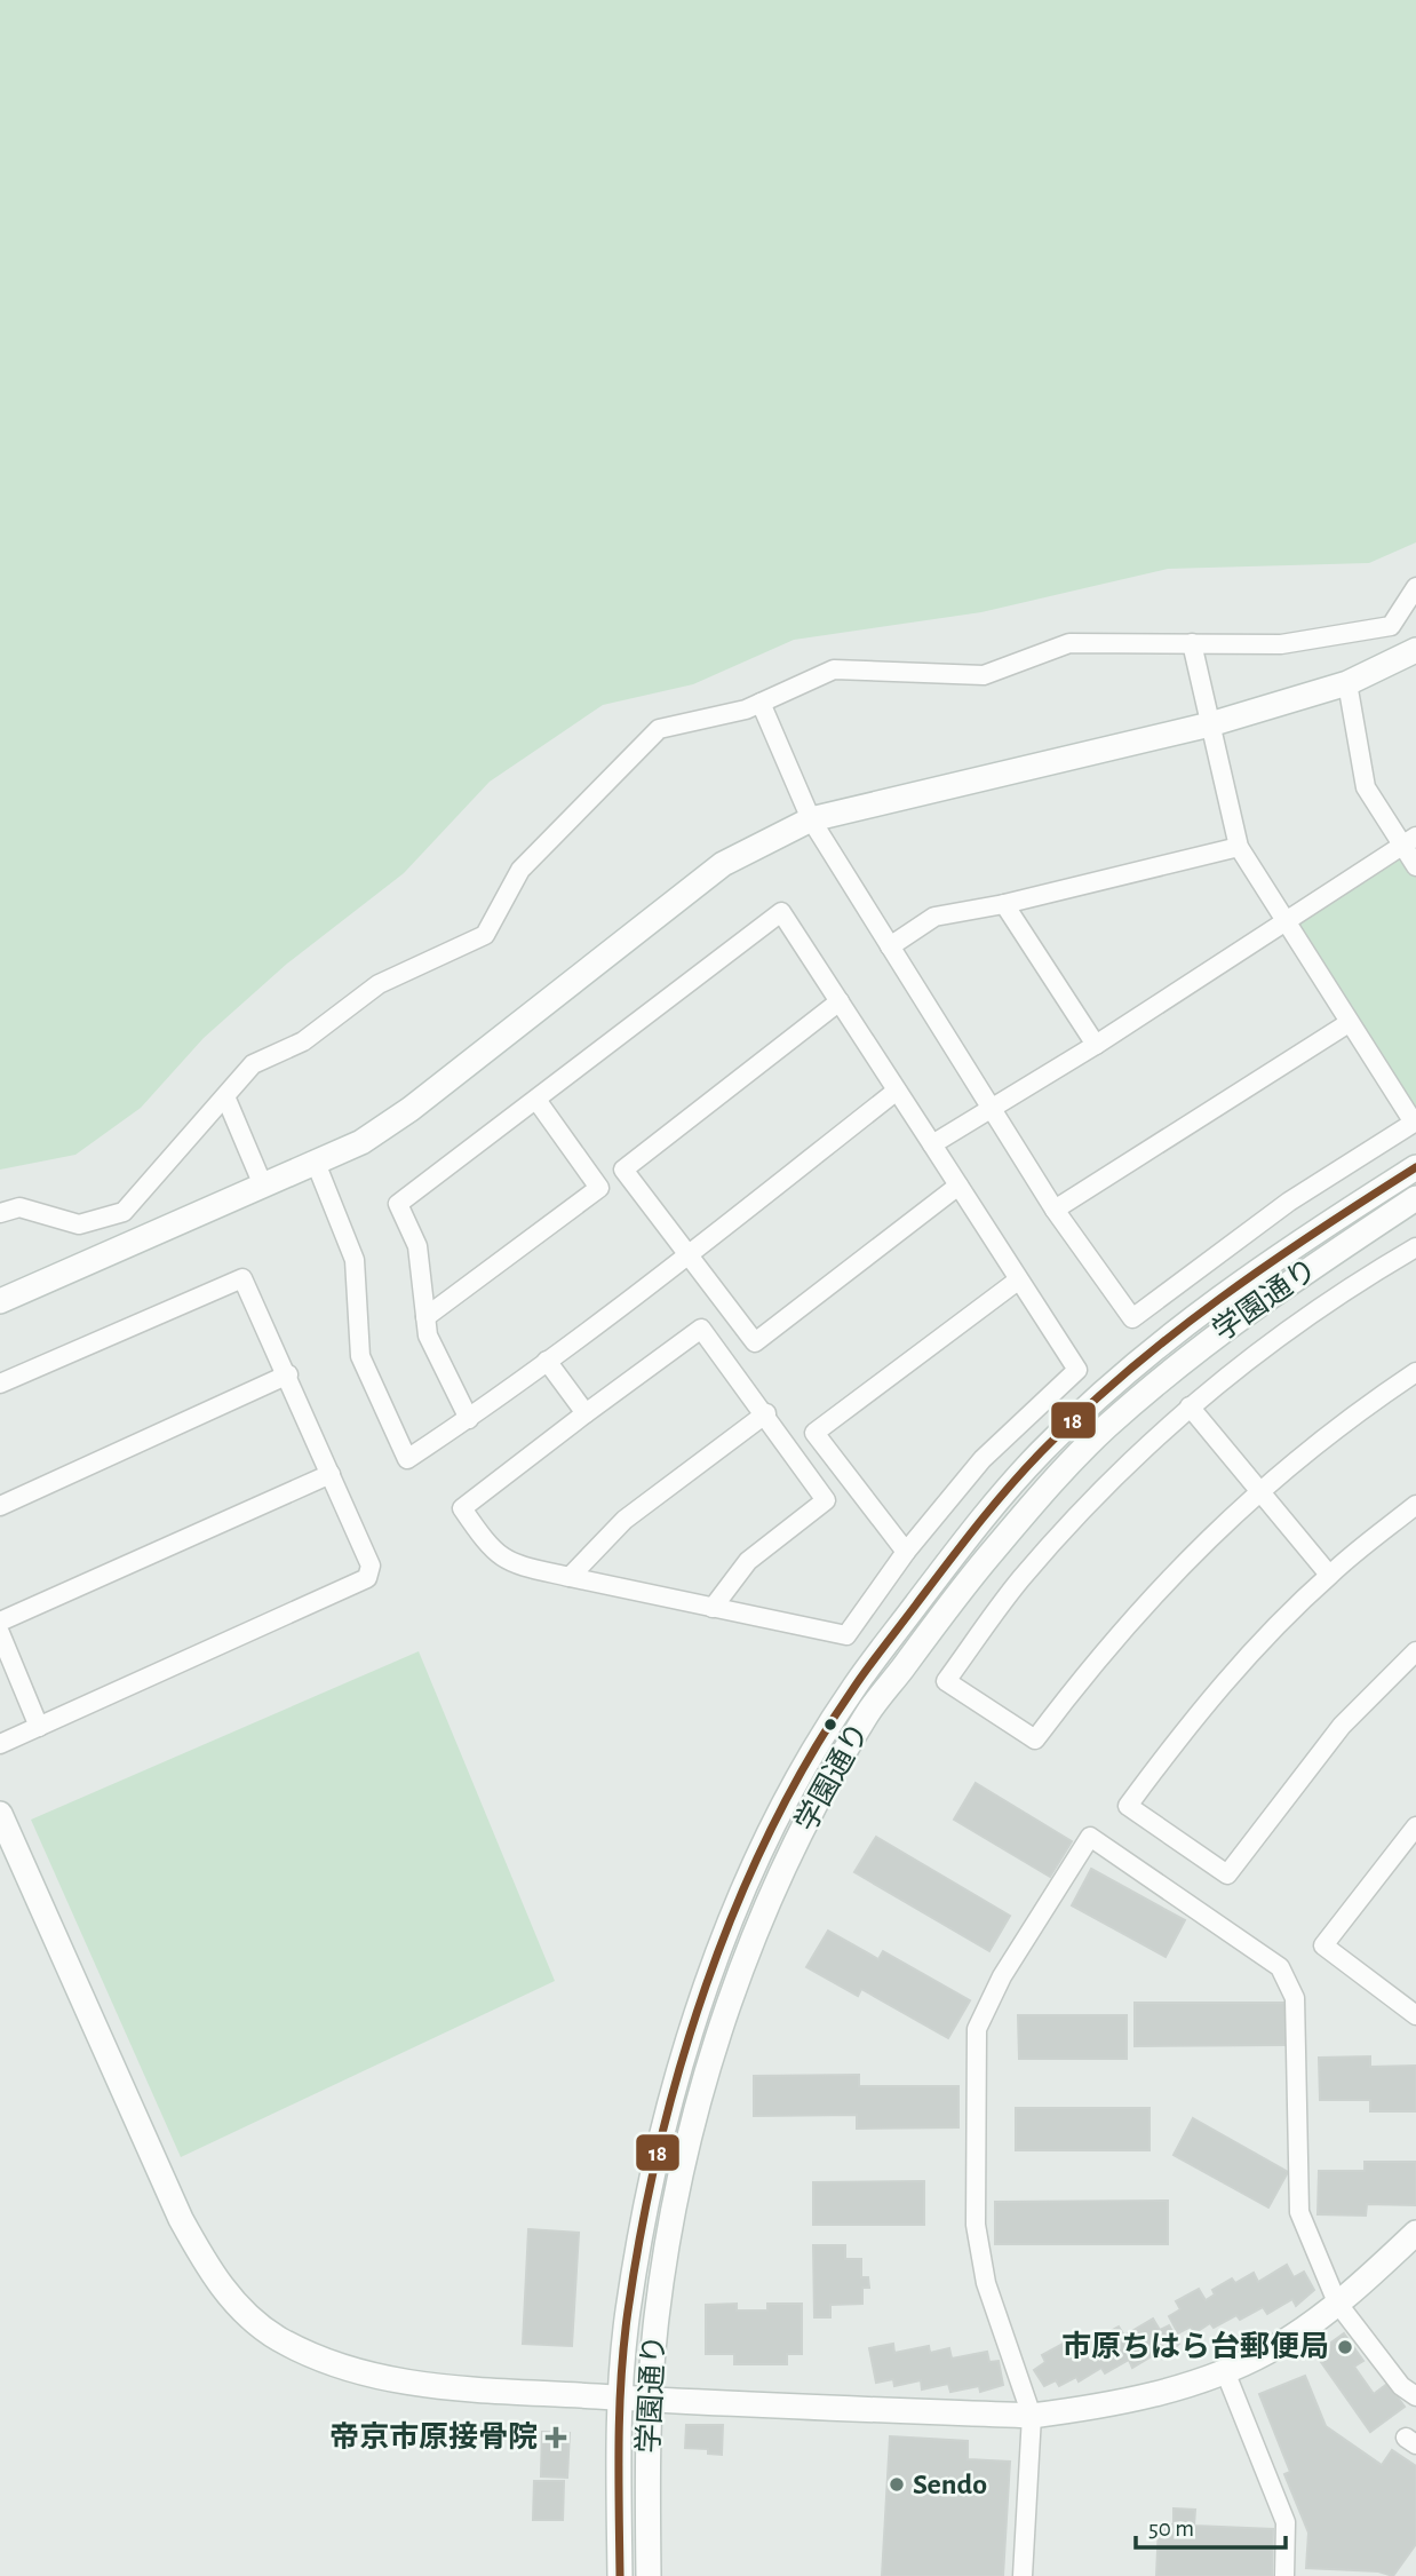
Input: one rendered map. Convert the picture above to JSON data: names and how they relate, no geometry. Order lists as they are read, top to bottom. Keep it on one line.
{"streets":{"street":["学園通り"]},"places":{"other":["市原ちはら台郵便局","Sendo"],"health":["帝京市原接骨院"]},"lines":["transit line 18"],"scale_bar":"50 m"}
